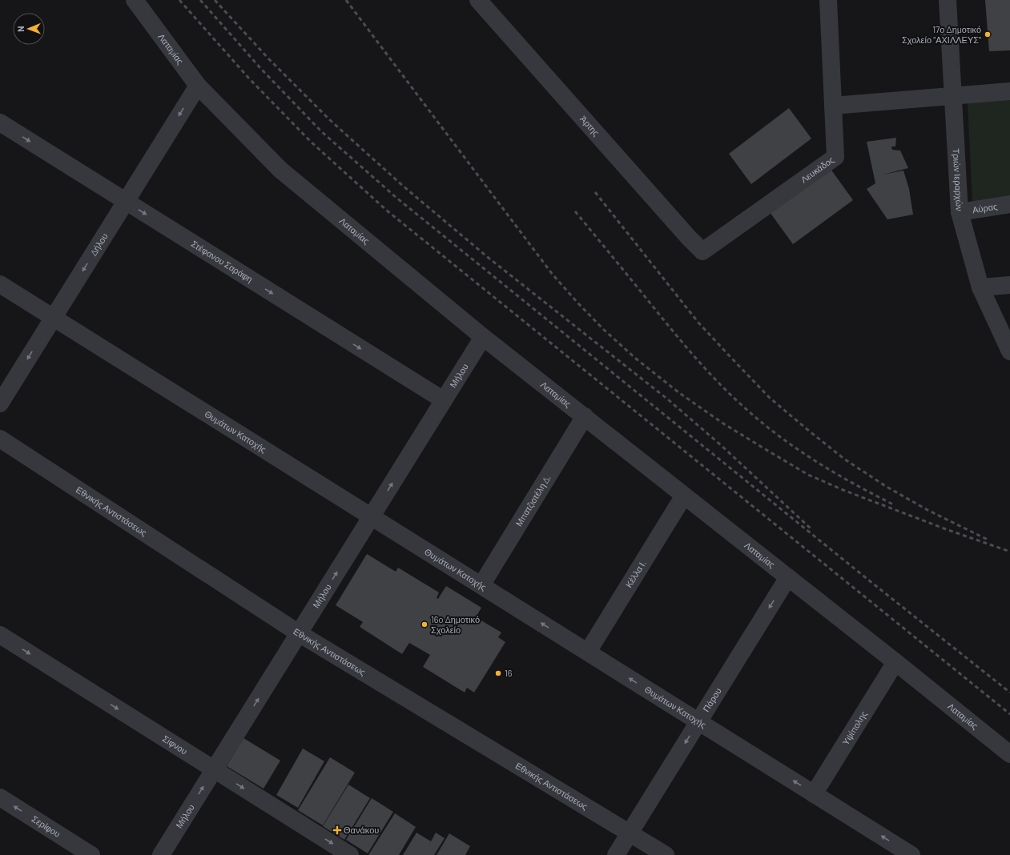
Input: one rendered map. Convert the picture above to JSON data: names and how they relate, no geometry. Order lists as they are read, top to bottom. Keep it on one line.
{"streets":{"street":["Λαταμίας","Άρτης","Λευκάδος","Τριών Ιεραρχών","Αύρας","Δήλου","Στέφανου Σαράφη","Μήλου","Θυμάτων Κατοχής","Μπατζιοτέλη Δ.","Εθνικής Αντιστάσεως","Κέλλα Ι.","Πάρου","Υψίπολης","Σίφνου","Σερίφου"]},"crossings":[["Λαταμίας","Δήλου"],["Λαταμίας","Μήλου"],["Λαταμίας","Μπατζιοτέλη Δ."],["Λαταμίας","Κέλλα Ι."],["Λαταμίας","Πάρου"],["Λαταμίας","Υψίπολης"],["Άρτης","Λευκάδος"],["Τριών Ιεραρχών","Αύρας"],["Δήλου","Στέφανου Σαράφη"],["Δήλου","Θυμάτων Κατοχής"],["Στέφανου Σαράφη","Μήλου"],["Μήλου","Θυμάτων Κατοχής"],["Μήλου","Εθνικής Αντιστάσεως"],["Μήλου","Σίφνου"],["Θυμάτων Κατοχής","Μπατζιοτέλη Δ."],["Θυμάτων Κατοχής","Κέλλα Ι."],["Θυμάτων Κατοχής","Πάρου"],["Θυμάτων Κατοχής","Υψίπολης"],["Εθνικής Αντιστάσεως","Πάρου"]],"one_way":["Δήλου","Στέφανου Σαράφη","Μήλου","Θυμάτων Κατοχής","Πάρου","Σίφνου","Σερίφου"],"places":{"other":["17ο Δημοτικό Σχολείο ''ΑΧΙΛΛΕΥΣ''","16o Δημοτικό Σχολείο","16"],"health":["Θανάκου"]},"north":"left"}
